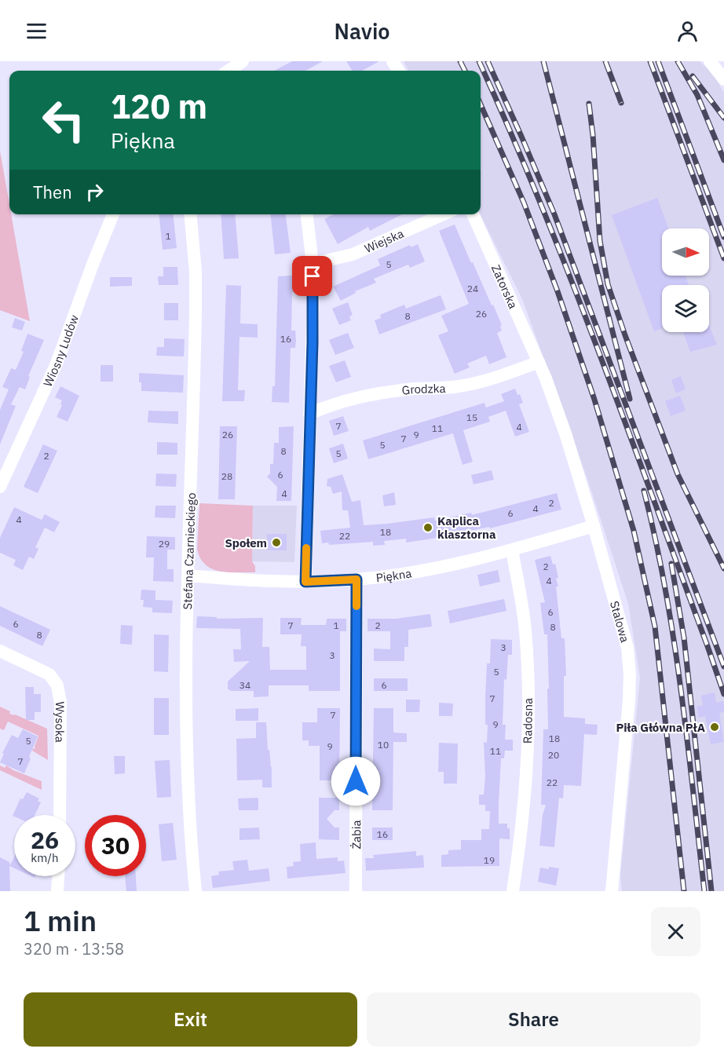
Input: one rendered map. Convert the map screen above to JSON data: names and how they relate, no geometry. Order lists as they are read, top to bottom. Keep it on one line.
{"streets":{"street":["Wiejska","Zatorska","Wiosny Ludów","Grodzka","Stefana Czarnieckiego","Piękna","Stalowa","Radosna","Wysoka","Żabia"]},"crossings":[["Zatorska","Grodzka"],["Zatorska","Stalowa"],["Grodzka","Stalowa"],["Stefana Czarnieckiego","Piękna"],["Piękna","Stalowa"],["Piękna","Radosna"],["Piękna","Żabia"]],"places":["Kaplica klasztorna","Społem","Piła Główna PłA"],"house_numbers":["1","5","24","26","8","16","15","7","4","11","26","9","7","5","8","5","2","6","28","4","2","4","6","4","18","22","29","2","4","6","6","7","1","2","8","8","3","3","5","34","6","7","7","9","18","5","10","9","11","20","7","22","16","19"],"north":"right","page":{"header":"Navio","turn":["120 m","Piękna"],"then":"Then","speed":"26 km/h","limit":"30","heading":["1 min","320 m · 13:58"],"buttons":["Exit","Share"]}}
